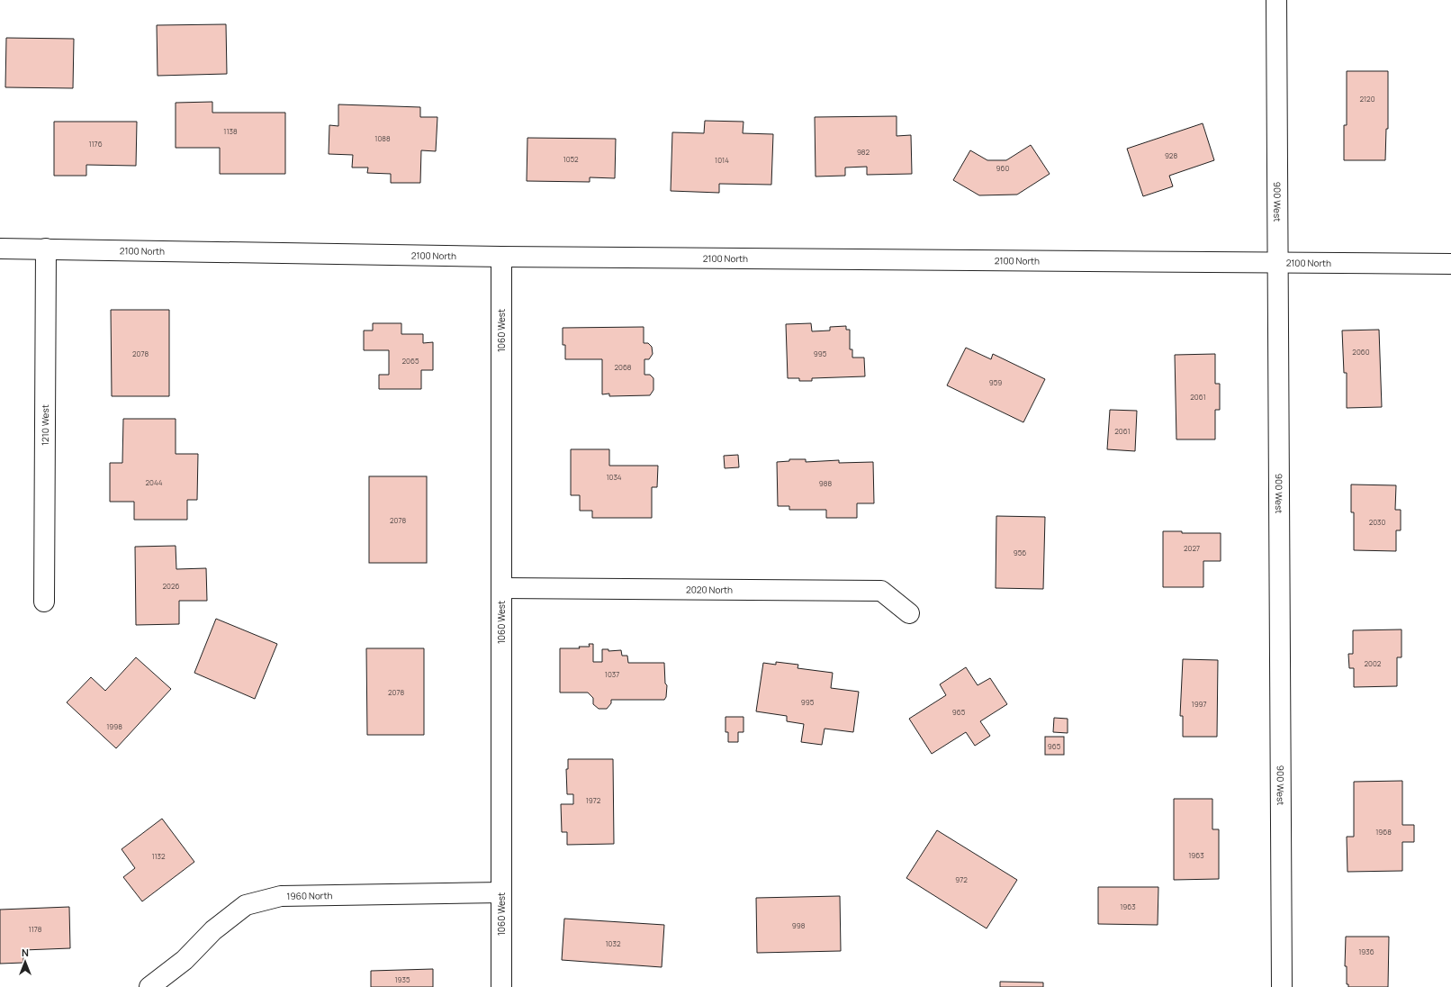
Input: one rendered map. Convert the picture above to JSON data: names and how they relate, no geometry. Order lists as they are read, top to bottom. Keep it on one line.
{"streets":{"street":["900 West","2100 North","1060 West","1210 West","2020 North","1960 North"]},"crossings":[["900 West","2100 North"],["2100 North","1060 West"],["2100 North","1210 West"],["1060 West","2020 North"],["1060 West","1960 North"]],"house_numbers":["2120","1138","1088","1176","982","928","1052","1014","960","2060","2078","995","2065","2068","959","2061","2061","1034","2044","988","2078","2030","2027","956","2026","2002","1037","2078","995","1997","965","1998","965","1972","1968","1963","1132","972","1963","998","1178","1032","1936","1935"],"north":"top"}
